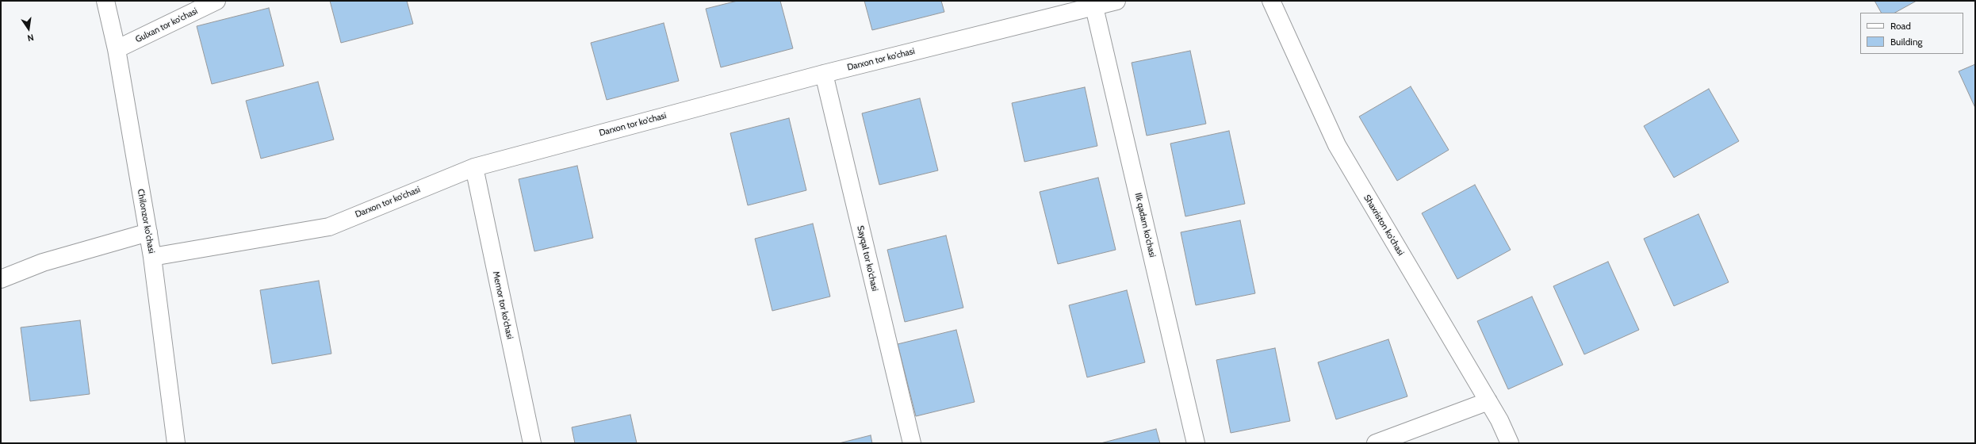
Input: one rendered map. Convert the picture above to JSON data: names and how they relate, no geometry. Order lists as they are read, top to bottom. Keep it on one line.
{"streets":{"street":["Gulxan tor ko'chasi","Darxon tor ko'chasi","Chilonzor ko'chasi","Ilk qadam ko'chasi","Shaxriston ko'chasi","Sayqal tor ko'chasi","Memor tor ko'chasi"]},"crossings":[["Gulxan tor ko'chasi","Chilonzor ko'chasi"],["Darxon tor ko'chasi","Chilonzor ko'chasi"],["Darxon tor ko'chasi","Ilk qadam ko'chasi"],["Darxon tor ko'chasi","Sayqal tor ko'chasi"],["Darxon tor ko'chasi","Memor tor ko'chasi"]],"legend":["Road","Building"],"north":"bottom"}
